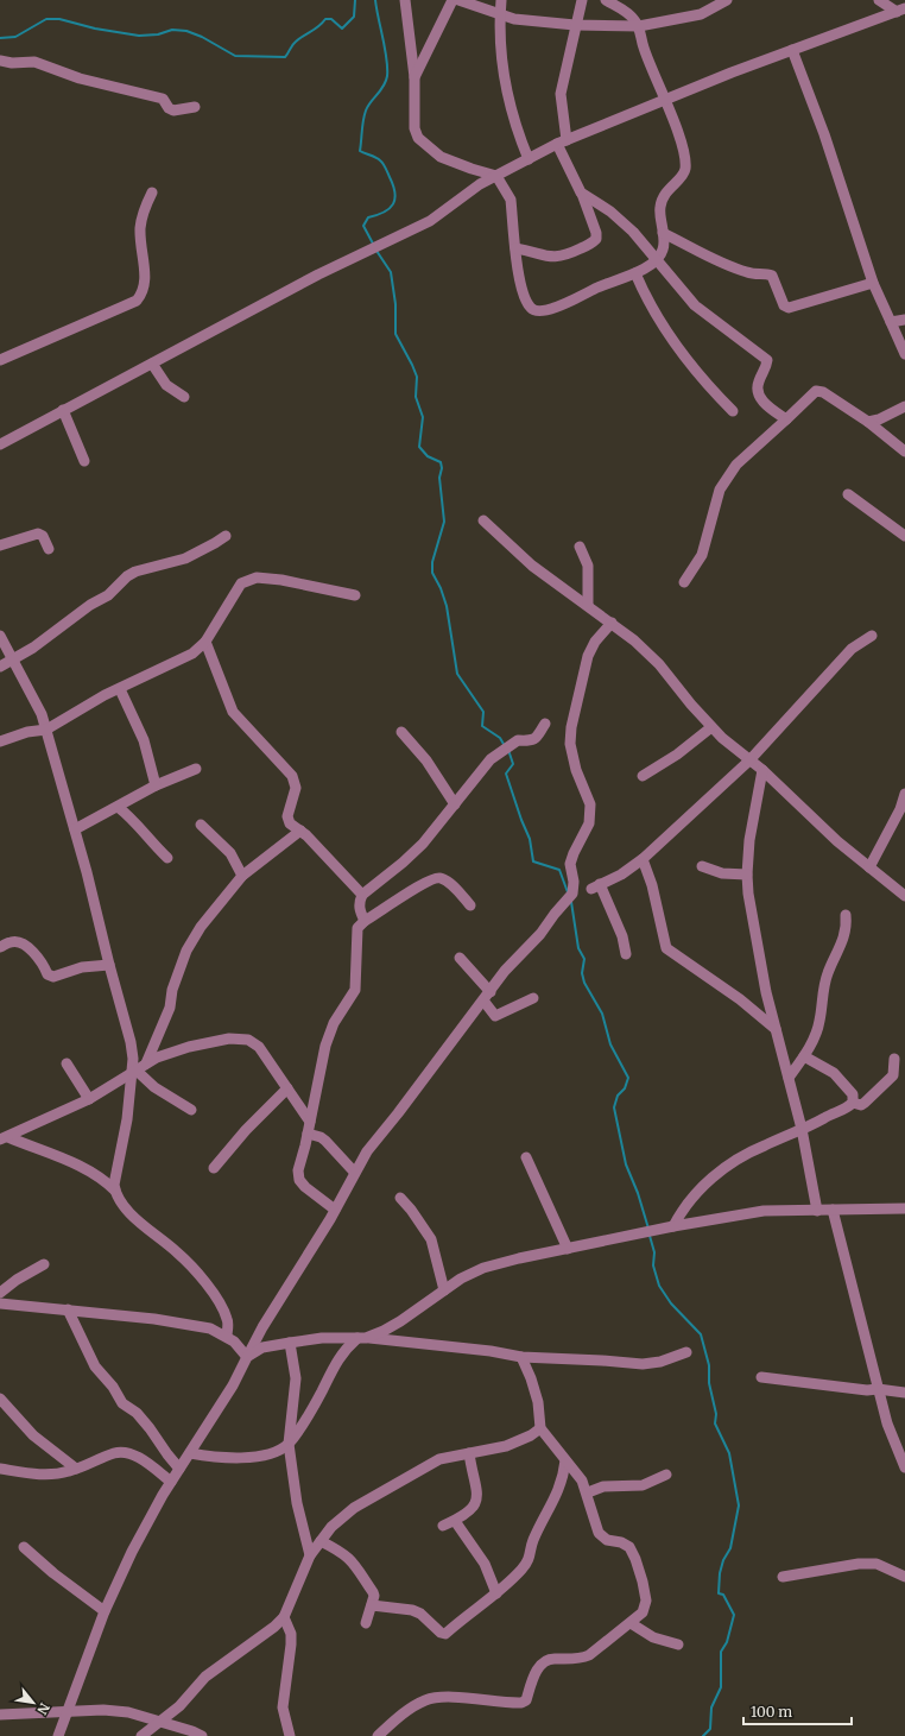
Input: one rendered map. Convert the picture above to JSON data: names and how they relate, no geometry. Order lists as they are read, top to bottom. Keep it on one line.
{"scale_bar":"100 m","north":"bottom right"}
